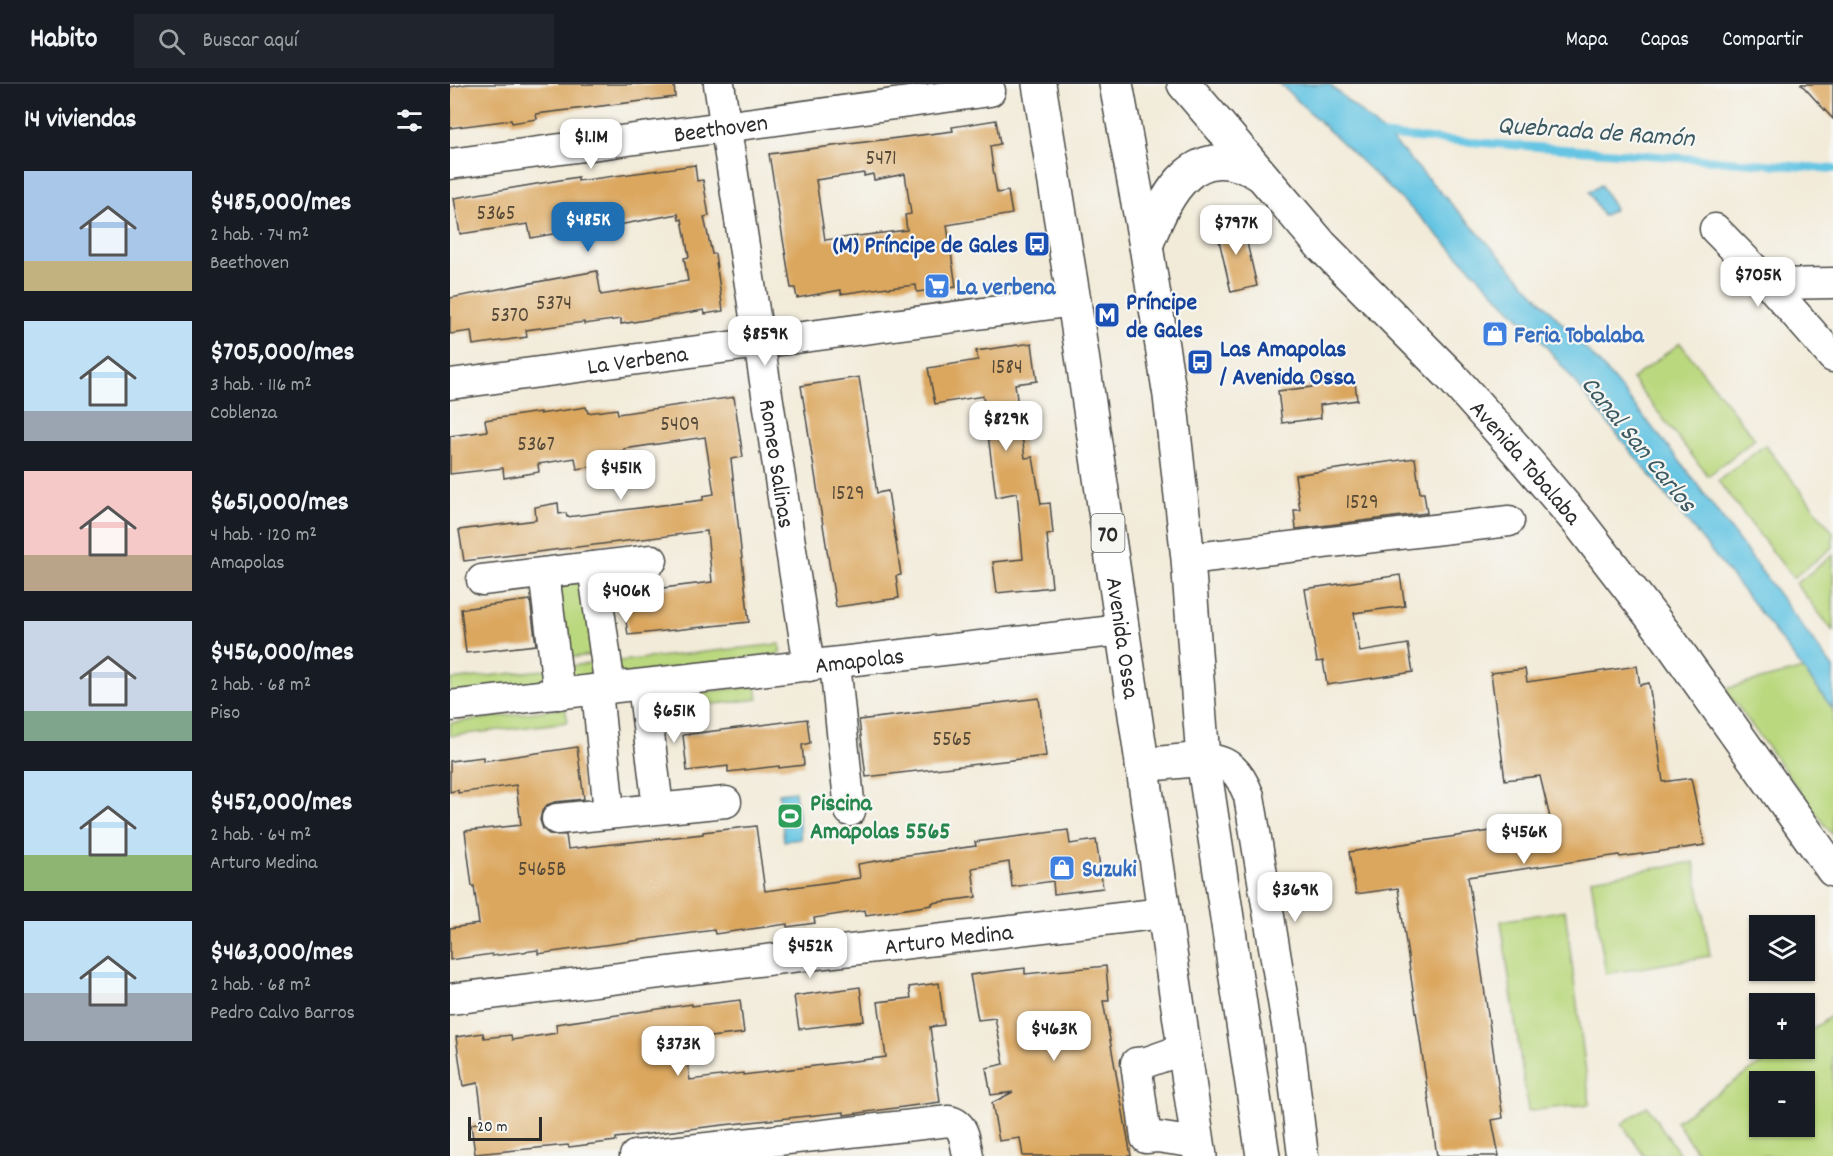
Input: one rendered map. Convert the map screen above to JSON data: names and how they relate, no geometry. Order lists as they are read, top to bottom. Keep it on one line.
{"streets":{"main road":["Avenida Tobalaba","70","Avenida Ossa"],"street":["Beethoven","La Verbena","Romeo Salinas","Amapolas","Arturo Medina"]},"crossings":[["Beethoven","Romeo Salinas"],["La Verbena","Romeo Salinas"],["La Verbena","Avenida Ossa"],["Romeo Salinas","Amapolas"],["Avenida Ossa","Amapolas"],["Avenida Ossa","Arturo Medina"]],"water":["Quebrada de Ramón","Canal San Carlos"],"places":{"bus stop":["(M) Príncipe de Gales","Las Amapolas / Avenida Ossa"],"supermarket":["La verbena"],"metro station":["Príncipe de Gales"],"shop":["Feria Tobalaba","Suzuki"],"sports":["Piscina Amapolas 5565"]},"house_numbers":["5471","5365","5374","5370","1584","5409","5367","1529","1529","5565","5465B"],"scale_bar":"20 m","page":{"header":"Habito","search":"Buscar aquí","nav":["Mapa","Capas","Compartir"],"heading":"14 viviendas","price":["$1.1M","$485K","$797K","$705K","$859K","$829K","$451K","$406K","$651K","$456K","$369K","$452K","$463K","$373K"],"list":[{"name":"$485,000/mes","note":"2 hab. · 74 m² · Beethoven"},{"name":"$705,000/mes","note":"3 hab. · 116 m² · Coblenza"},{"name":"$651,000/mes","note":"4 hab. · 120 m² · Amapolas"},{"name":"$456,000/mes","note":"2 hab. · 68 m² · Piso"},{"name":"$452,000/mes","note":"2 hab. · 64 m² · Arturo Medina"},{"name":"$463,000/mes","note":"2 hab. · 68 m² · Pedro Calvo Barros"}],"map_buttons":["+","−"],"scale":"20 m"}}
